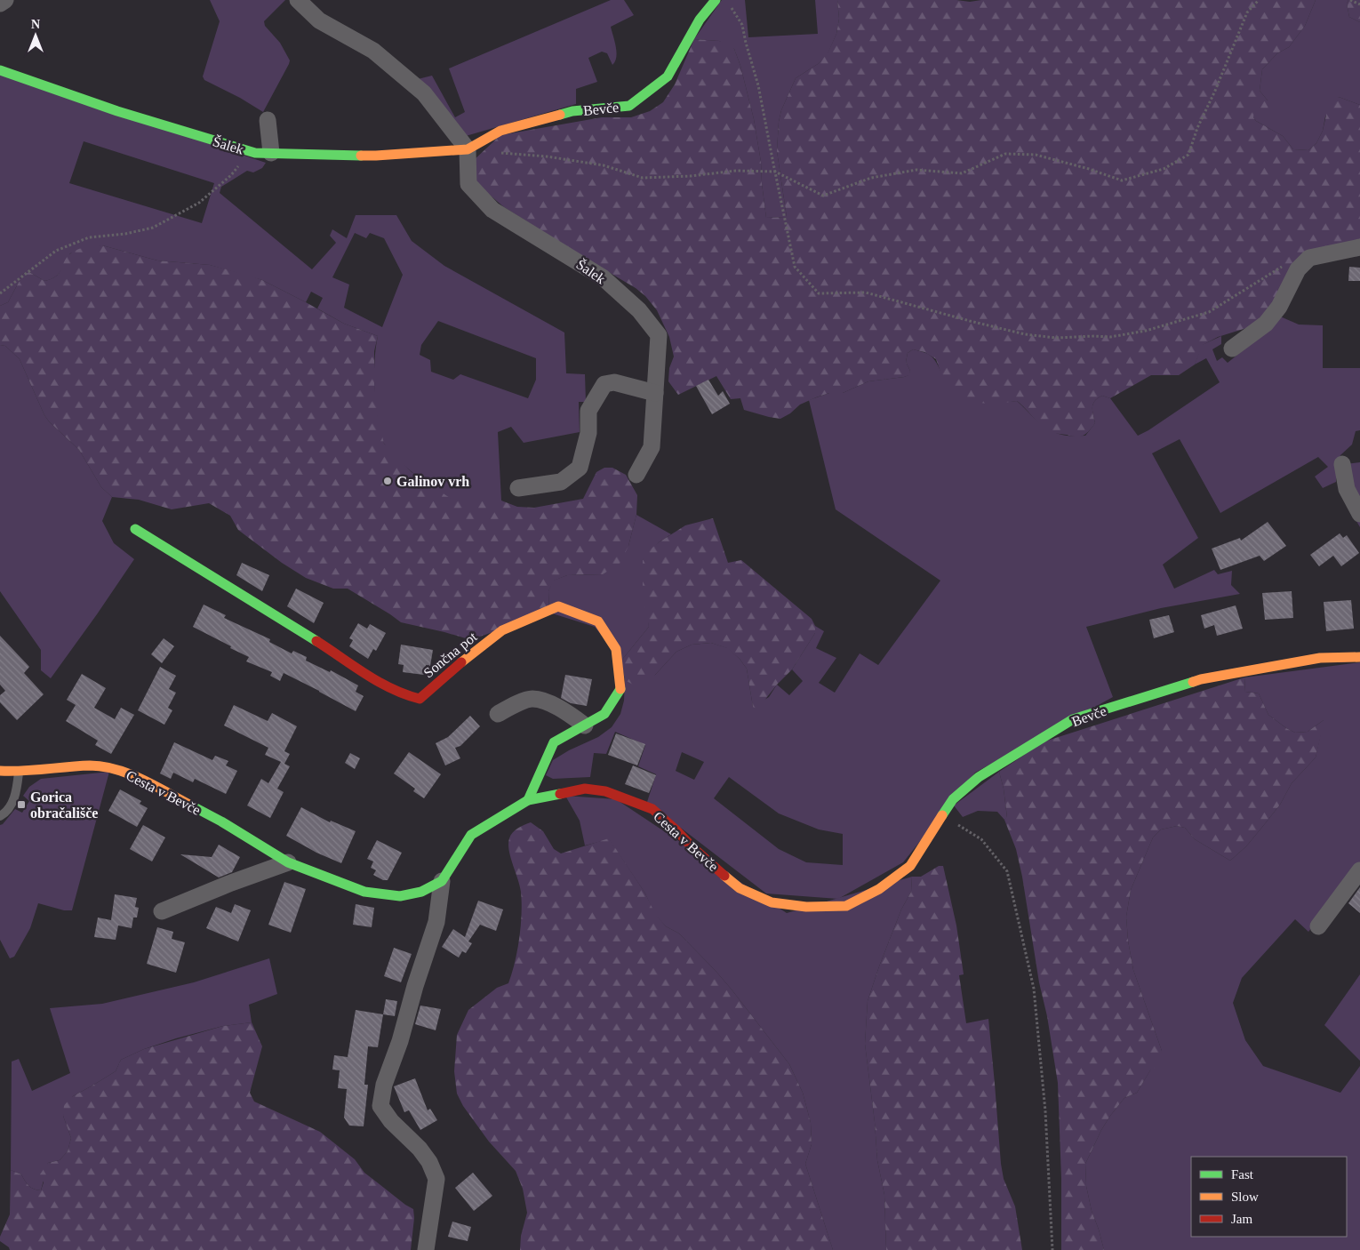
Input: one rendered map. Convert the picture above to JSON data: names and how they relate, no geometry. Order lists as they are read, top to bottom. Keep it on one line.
{"streets":{"street":["Bevče","Šalek","Sončna pot","Cesta v Bevče"]},"crossings":[["Bevče","Šalek"],["Bevče","Cesta v Bevče"],["Sončna pot","Cesta v Bevče"]],"places":{"other":["Galinov vrh"],"transit":["Gorica obračališče"]},"legend":["Fast","Slow","Jam"],"north":"top"}
